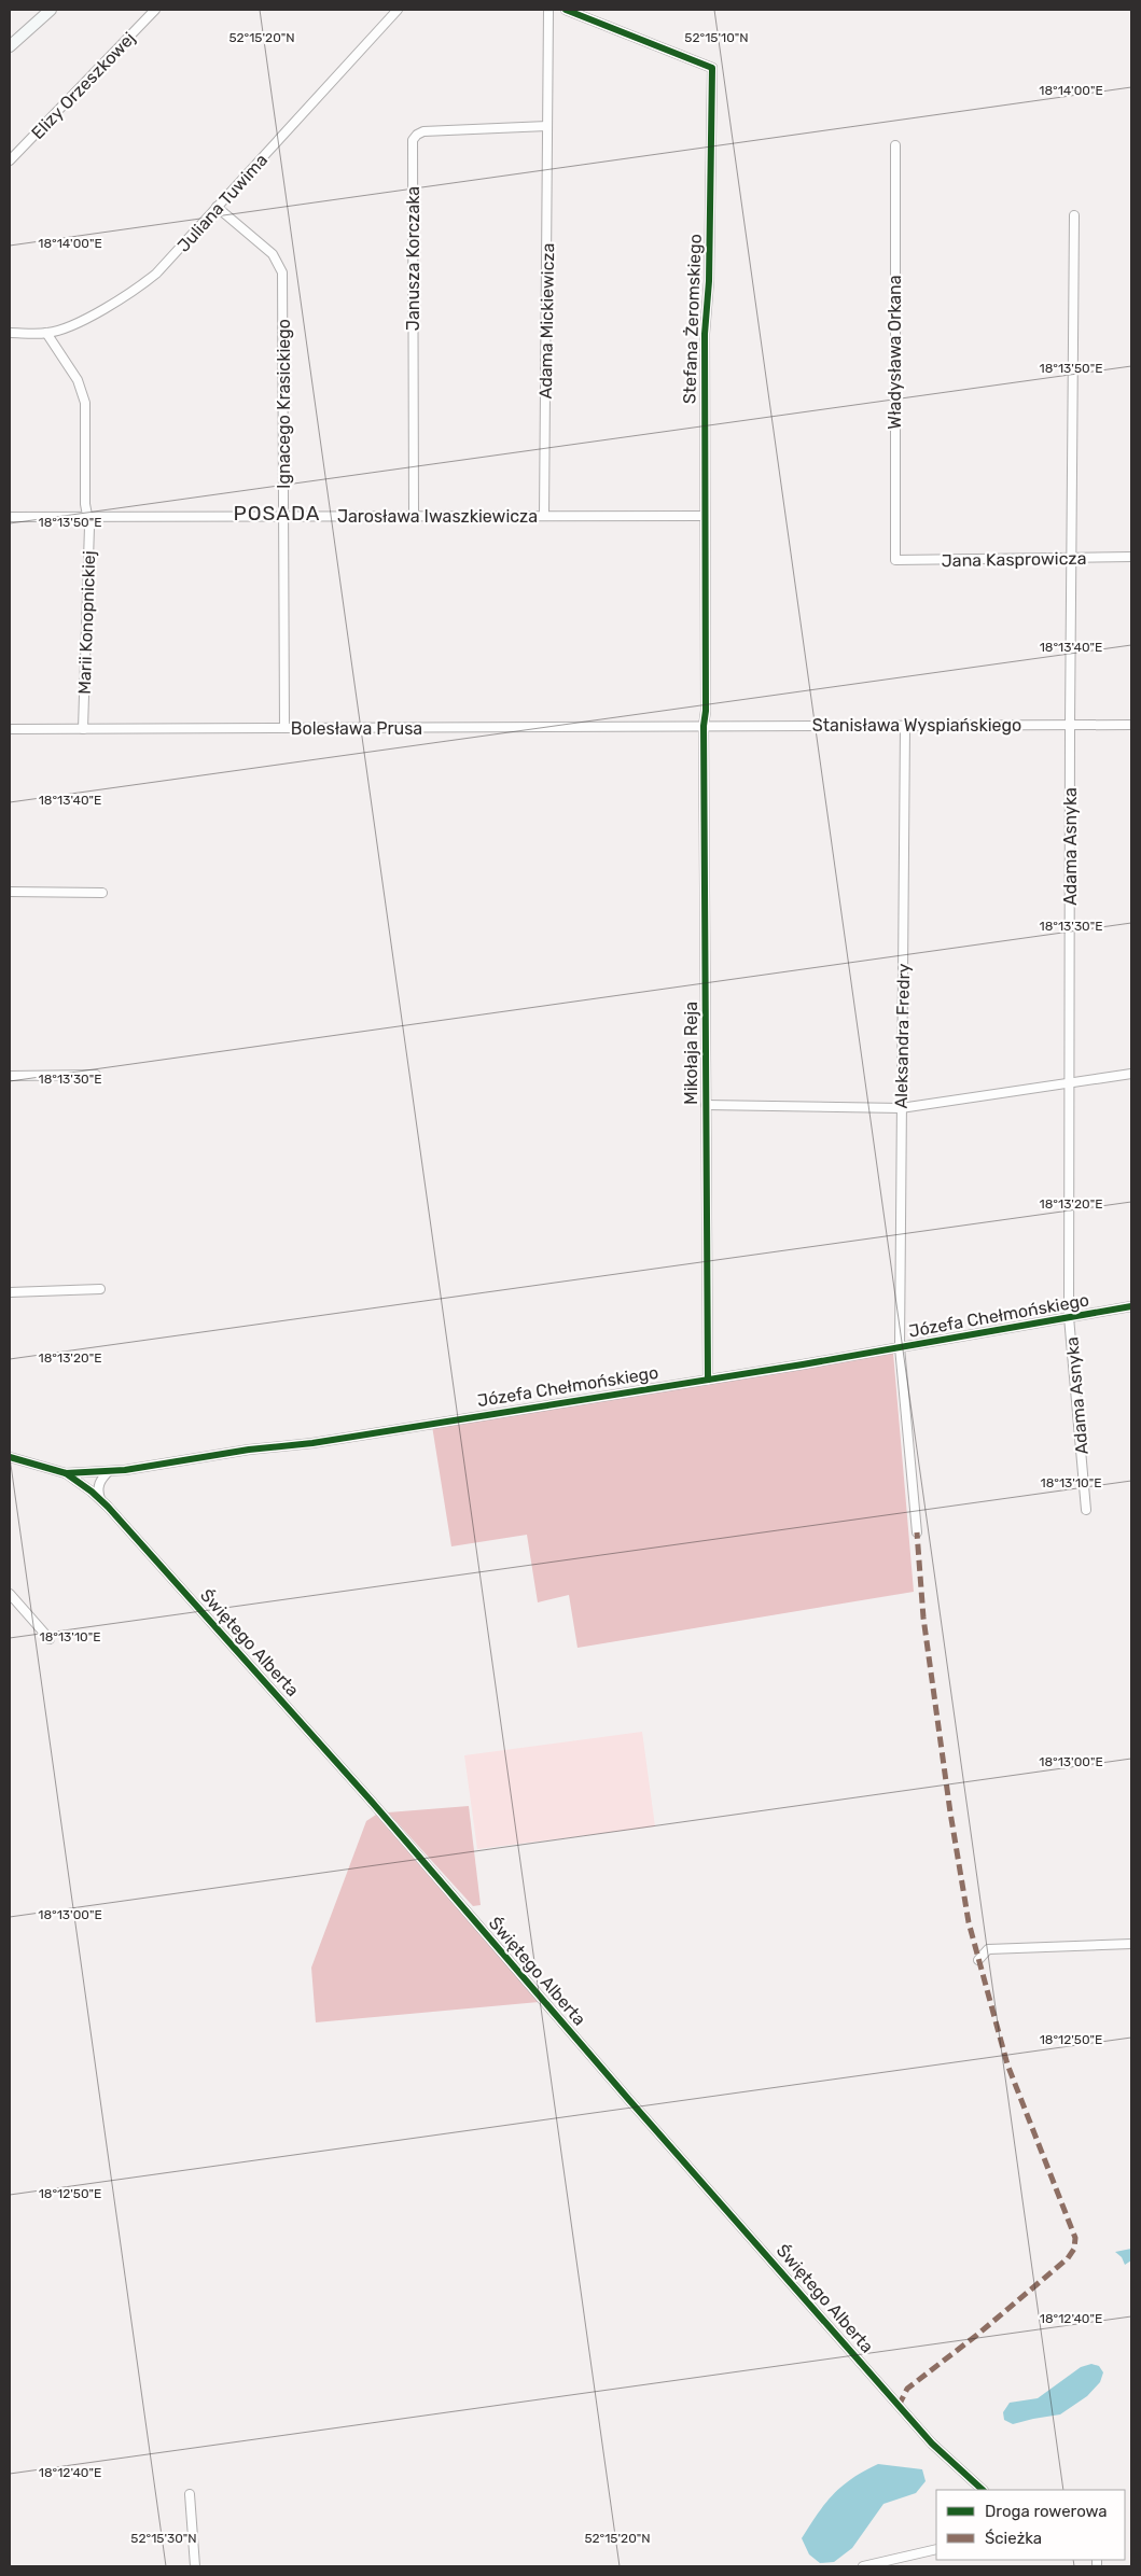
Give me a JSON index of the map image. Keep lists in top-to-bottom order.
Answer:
{
  "streets": {
    "street": [
      "Elizy Orzeszkowej",
      "Juliana Tuwima",
      "Janusza Korczaka",
      "Stefana Żeromskiego",
      "Adama Mickiewicza",
      "Władysława Orkana",
      "Ignacego Krasickiego",
      "Jarosława Iwaszkiewicza",
      "Jana Kasprowicza",
      "Marii Konopnickiej",
      "Stanisława Wyspiańskiego",
      "Bolesława Prusa",
      "Adama Asnyka",
      "Aleksandra Fredry",
      "Mikołaja Reja",
      "Józefa Chełmońskiego",
      "Świętego Alberta"
    ]
  },
  "crossings": [
    ["Juliana Tuwima", "Ignacego Krasickiego"],
    ["Juliana Tuwima", "Marii Konopnickiej"],
    ["Janusza Korczaka", "Adama Mickiewicza"],
    ["Janusza Korczaka", "Jarosława Iwaszkiewicza"],
    ["Stefana Żeromskiego", "Jarosława Iwaszkiewicza"],
    ["Stefana Żeromskiego", "Stanisława Wyspiańskiego"],
    ["Stefana Żeromskiego", "Bolesława Prusa"],
    ["Stefana Żeromskiego", "Mikołaja Reja"],
    ["Adama Mickiewicza", "Jarosława Iwaszkiewicza"],
    ["Władysława Orkana", "Jana Kasprowicza"],
    ["Ignacego Krasickiego", "Jarosława Iwaszkiewicza"],
    ["Ignacego Krasickiego", "Bolesława Prusa"],
    ["Jarosława Iwaszkiewicza", "Marii Konopnickiej"],
    ["Jana Kasprowicza", "Adama Asnyka"],
    ["Marii Konopnickiej", "Bolesława Prusa"],
    ["Stanisława Wyspiańskiego", "Bolesława Prusa"],
    ["Stanisława Wyspiańskiego", "Adama Asnyka"],
    ["Stanisława Wyspiańskiego", "Aleksandra Fredry"],
    ["Stanisława Wyspiańskiego", "Mikołaja Reja"],
    ["Bolesława Prusa", "Mikołaja Reja"],
    ["Adama Asnyka", "Józefa Chełmońskiego"],
    ["Aleksandra Fredry", "Józefa Chełmońskiego"],
    ["Mikołaja Reja", "Józefa Chełmońskiego"],
    ["Józefa Chełmońskiego", "Świętego Alberta"]
  ],
  "districts": ["POSADA"],
  "legend": ["Droga rowerowa", "Ścieżka"],
  "coordinates": [
    "52°15'20\"N",
    "52°15'10\"N",
    "18°14'00\"E",
    "18°13'50\"E",
    "18°13'40\"E",
    "18°13'30\"E",
    "18°13'20\"E",
    "18°13'10\"E",
    "18°13'00\"E",
    "18°12'50\"E",
    "18°12'40\"E",
    "52°15'30\"N"
  ]
}
